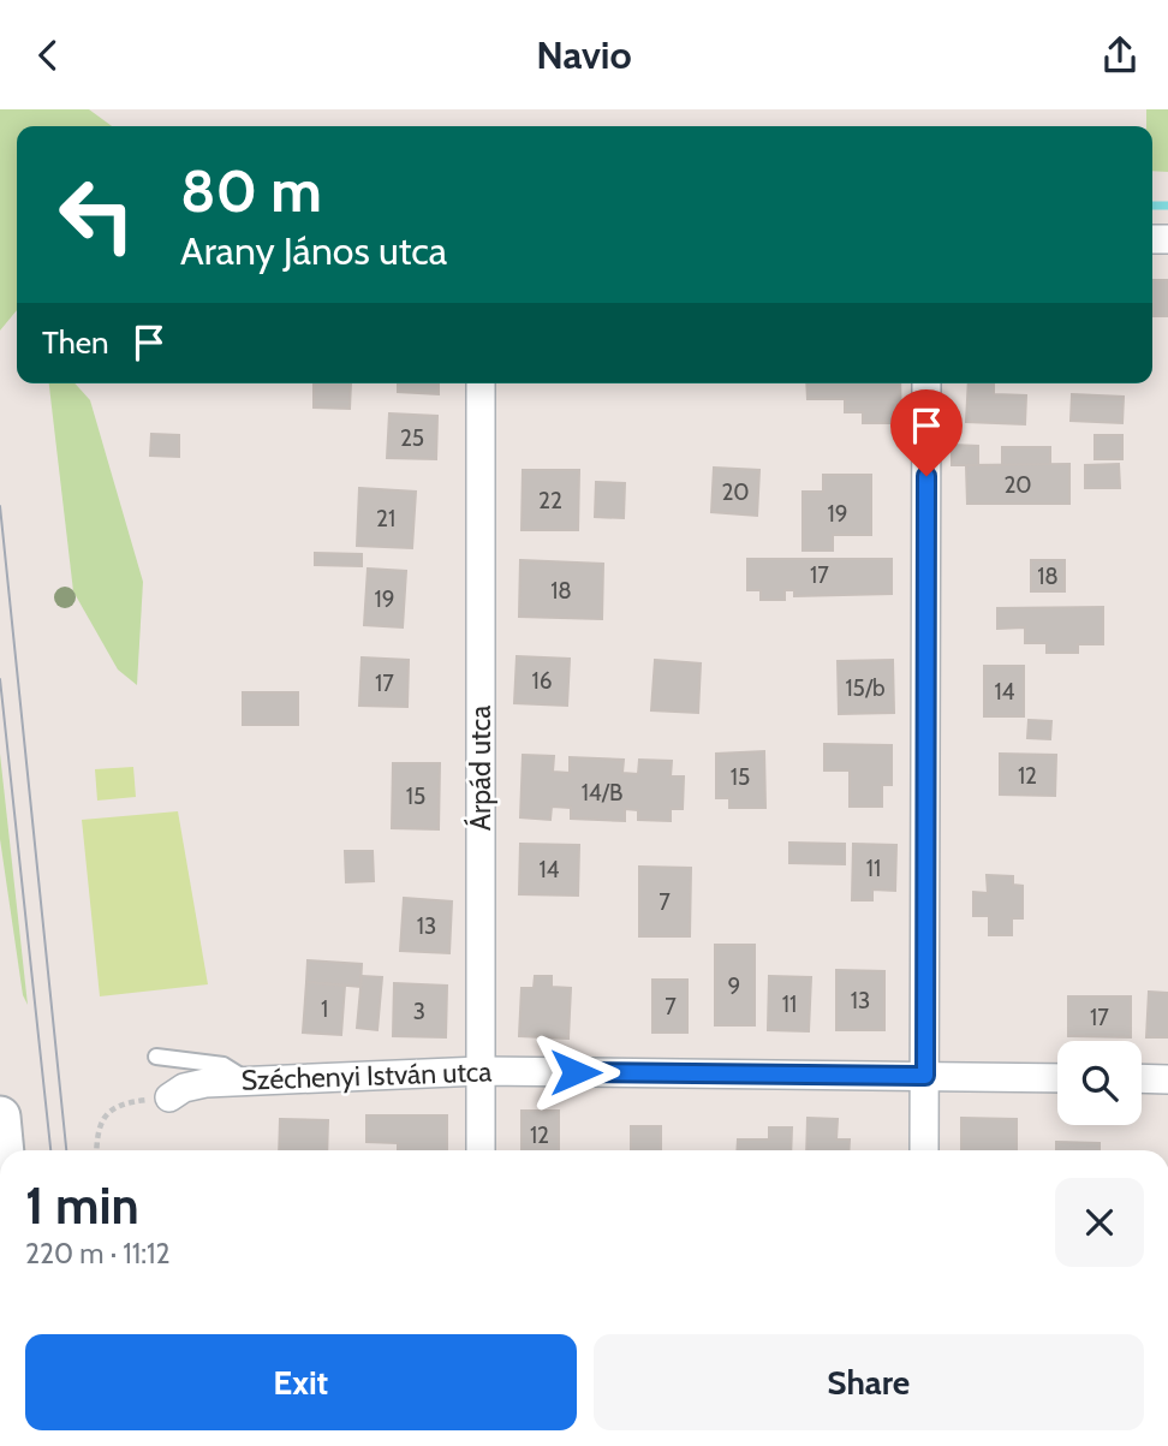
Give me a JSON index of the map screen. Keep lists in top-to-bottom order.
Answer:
{
  "streets": {
    "street": ["Árpád utca", "Széchenyi István utca"]
  },
  "crossings": [
    ["Árpád utca", "Széchenyi István utca"]
  ],
  "house_numbers": [
    "25",
    "20",
    "20",
    "22",
    "19",
    "21",
    "17",
    "18",
    "18",
    "19",
    "16",
    "17",
    "15/b",
    "14",
    "12",
    "15",
    "14/B",
    "15",
    "11",
    "14",
    "7",
    "13",
    "9",
    "13",
    "11",
    "7",
    "1",
    "3",
    "17",
    "12"
  ],
  "page": {
    "header": "Navio",
    "turn": ["80 m", "Arany János utca"],
    "then": "Then",
    "heading": ["1 min", "220 m · 11:12"],
    "buttons": ["Exit", "Share"]
  }
}
